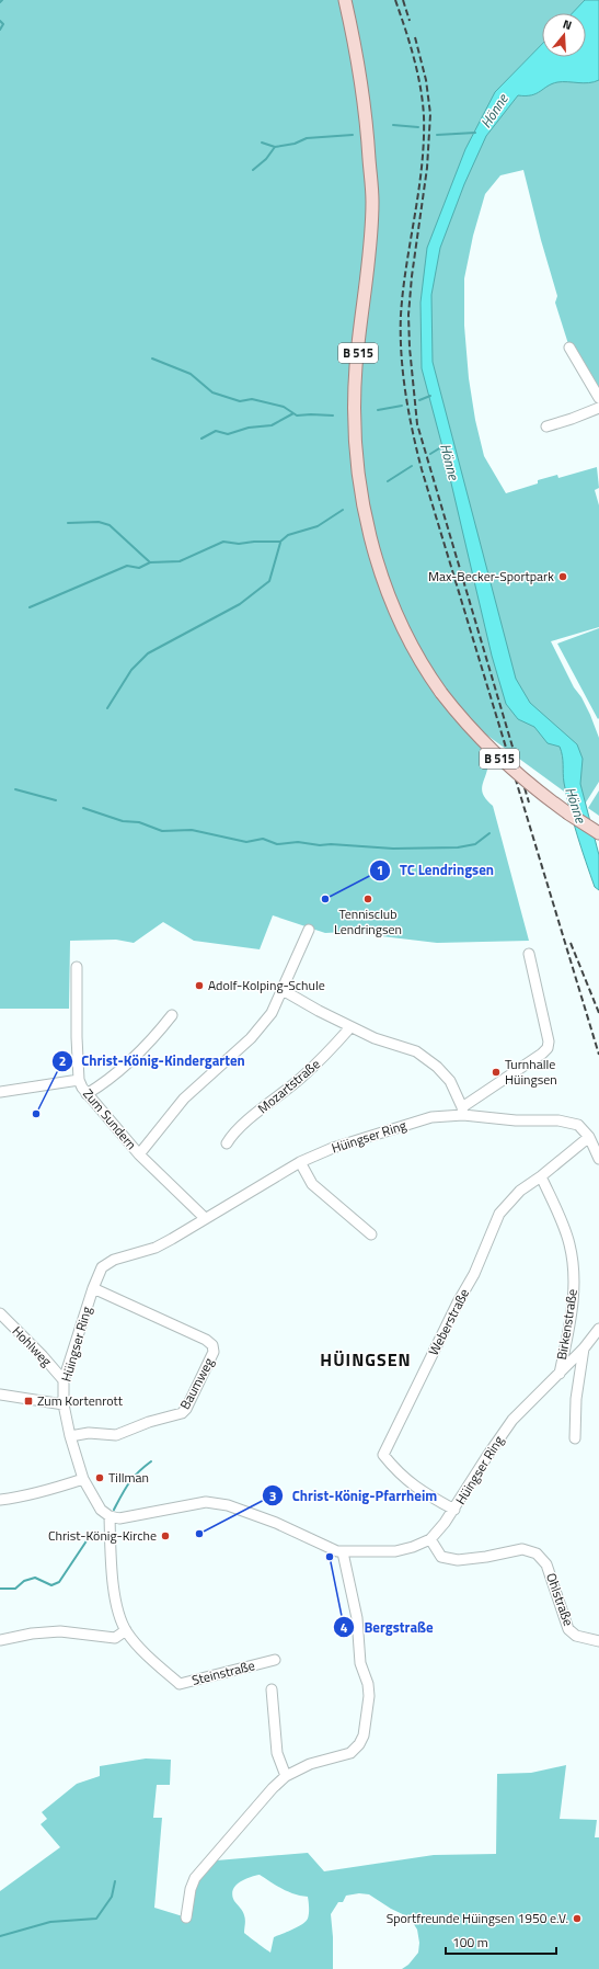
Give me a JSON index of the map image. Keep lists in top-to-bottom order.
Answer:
{
  "streets": {
    "main road": ["B 515"],
    "street": [
      "Mozartstraße",
      "Zum Sundern",
      "Hüingser Ring",
      "Weberstraße",
      "Birkenstraße",
      "Hohlweg",
      "Baumweg",
      "Ohlstraße",
      "Steinstraße"
    ]
  },
  "crossings": [
    ["Zum Sundern", "Hüingser Ring"],
    ["Hüingser Ring", "Weberstraße"],
    ["Hüingser Ring", "Birkenstraße"],
    ["Hüingser Ring", "Hohlweg"],
    ["Hüingser Ring", "Baumweg"],
    ["Hüingser Ring", "Ohlstraße"],
    ["Hüingser Ring", "Steinstraße"],
    ["Weberstraße", "Birkenstraße"]
  ],
  "districts": ["HÜINGSEN"],
  "water": ["Hönne"],
  "places": {
    "other": [
      "Max-Becker-Sportpark",
      "TC Lendringsen",
      "Tennisclub Lendringsen",
      "Adolf-Kolping-Schule",
      "Turnhalle Hüingsen",
      "Christ-König-Kindergarten",
      "Tillman",
      "Christ-König-Pfarrheim",
      "Christ-König-Kirche",
      "Bergstraße",
      "Sportfreunde Hüingsen 1950 e.V."
    ],
    "transit": ["Zum Kortenrott"]
  },
  "scale_bar": "100 m",
  "north": "top"
}
